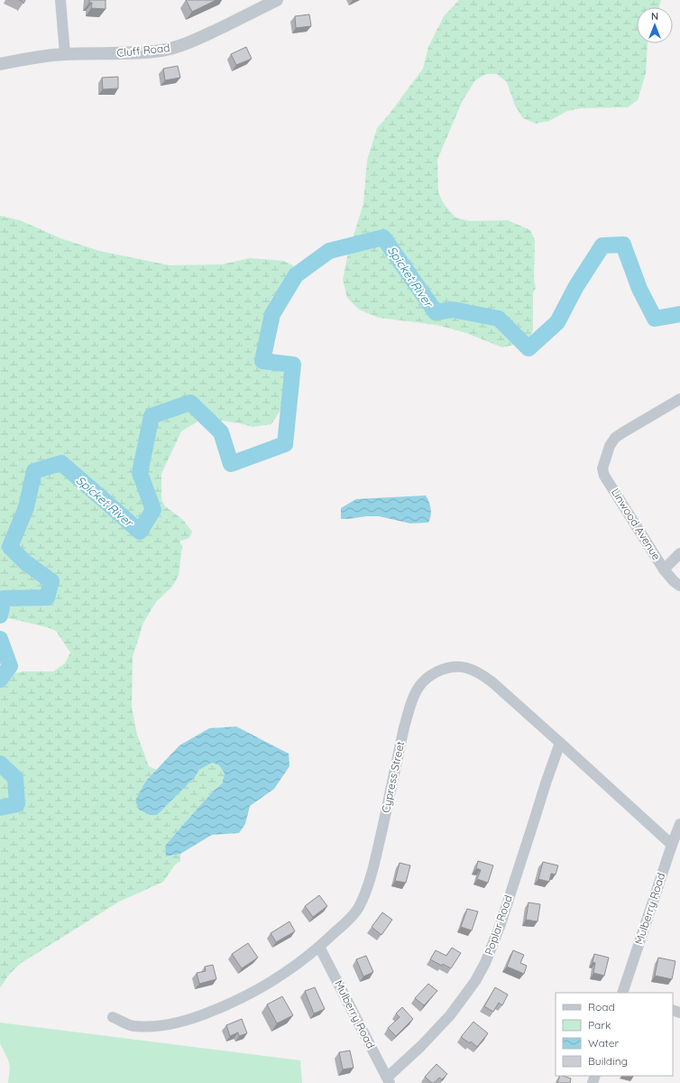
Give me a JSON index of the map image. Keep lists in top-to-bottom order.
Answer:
{
  "streets": {
    "street": [
      "Cluff Road",
      "Linwood Avenue",
      "Cypress Street",
      "Mulberry Road",
      "Poplar Road"
    ]
  },
  "crossings": [
    ["Cypress Street", "Mulberry Road"],
    ["Cypress Street", "Poplar Road"],
    ["Mulberry Road", "Poplar Road"]
  ],
  "water": ["Spicket River"],
  "legend": [
    "Road",
    "Park",
    "Water",
    "Building"
  ],
  "north": "top"
}
